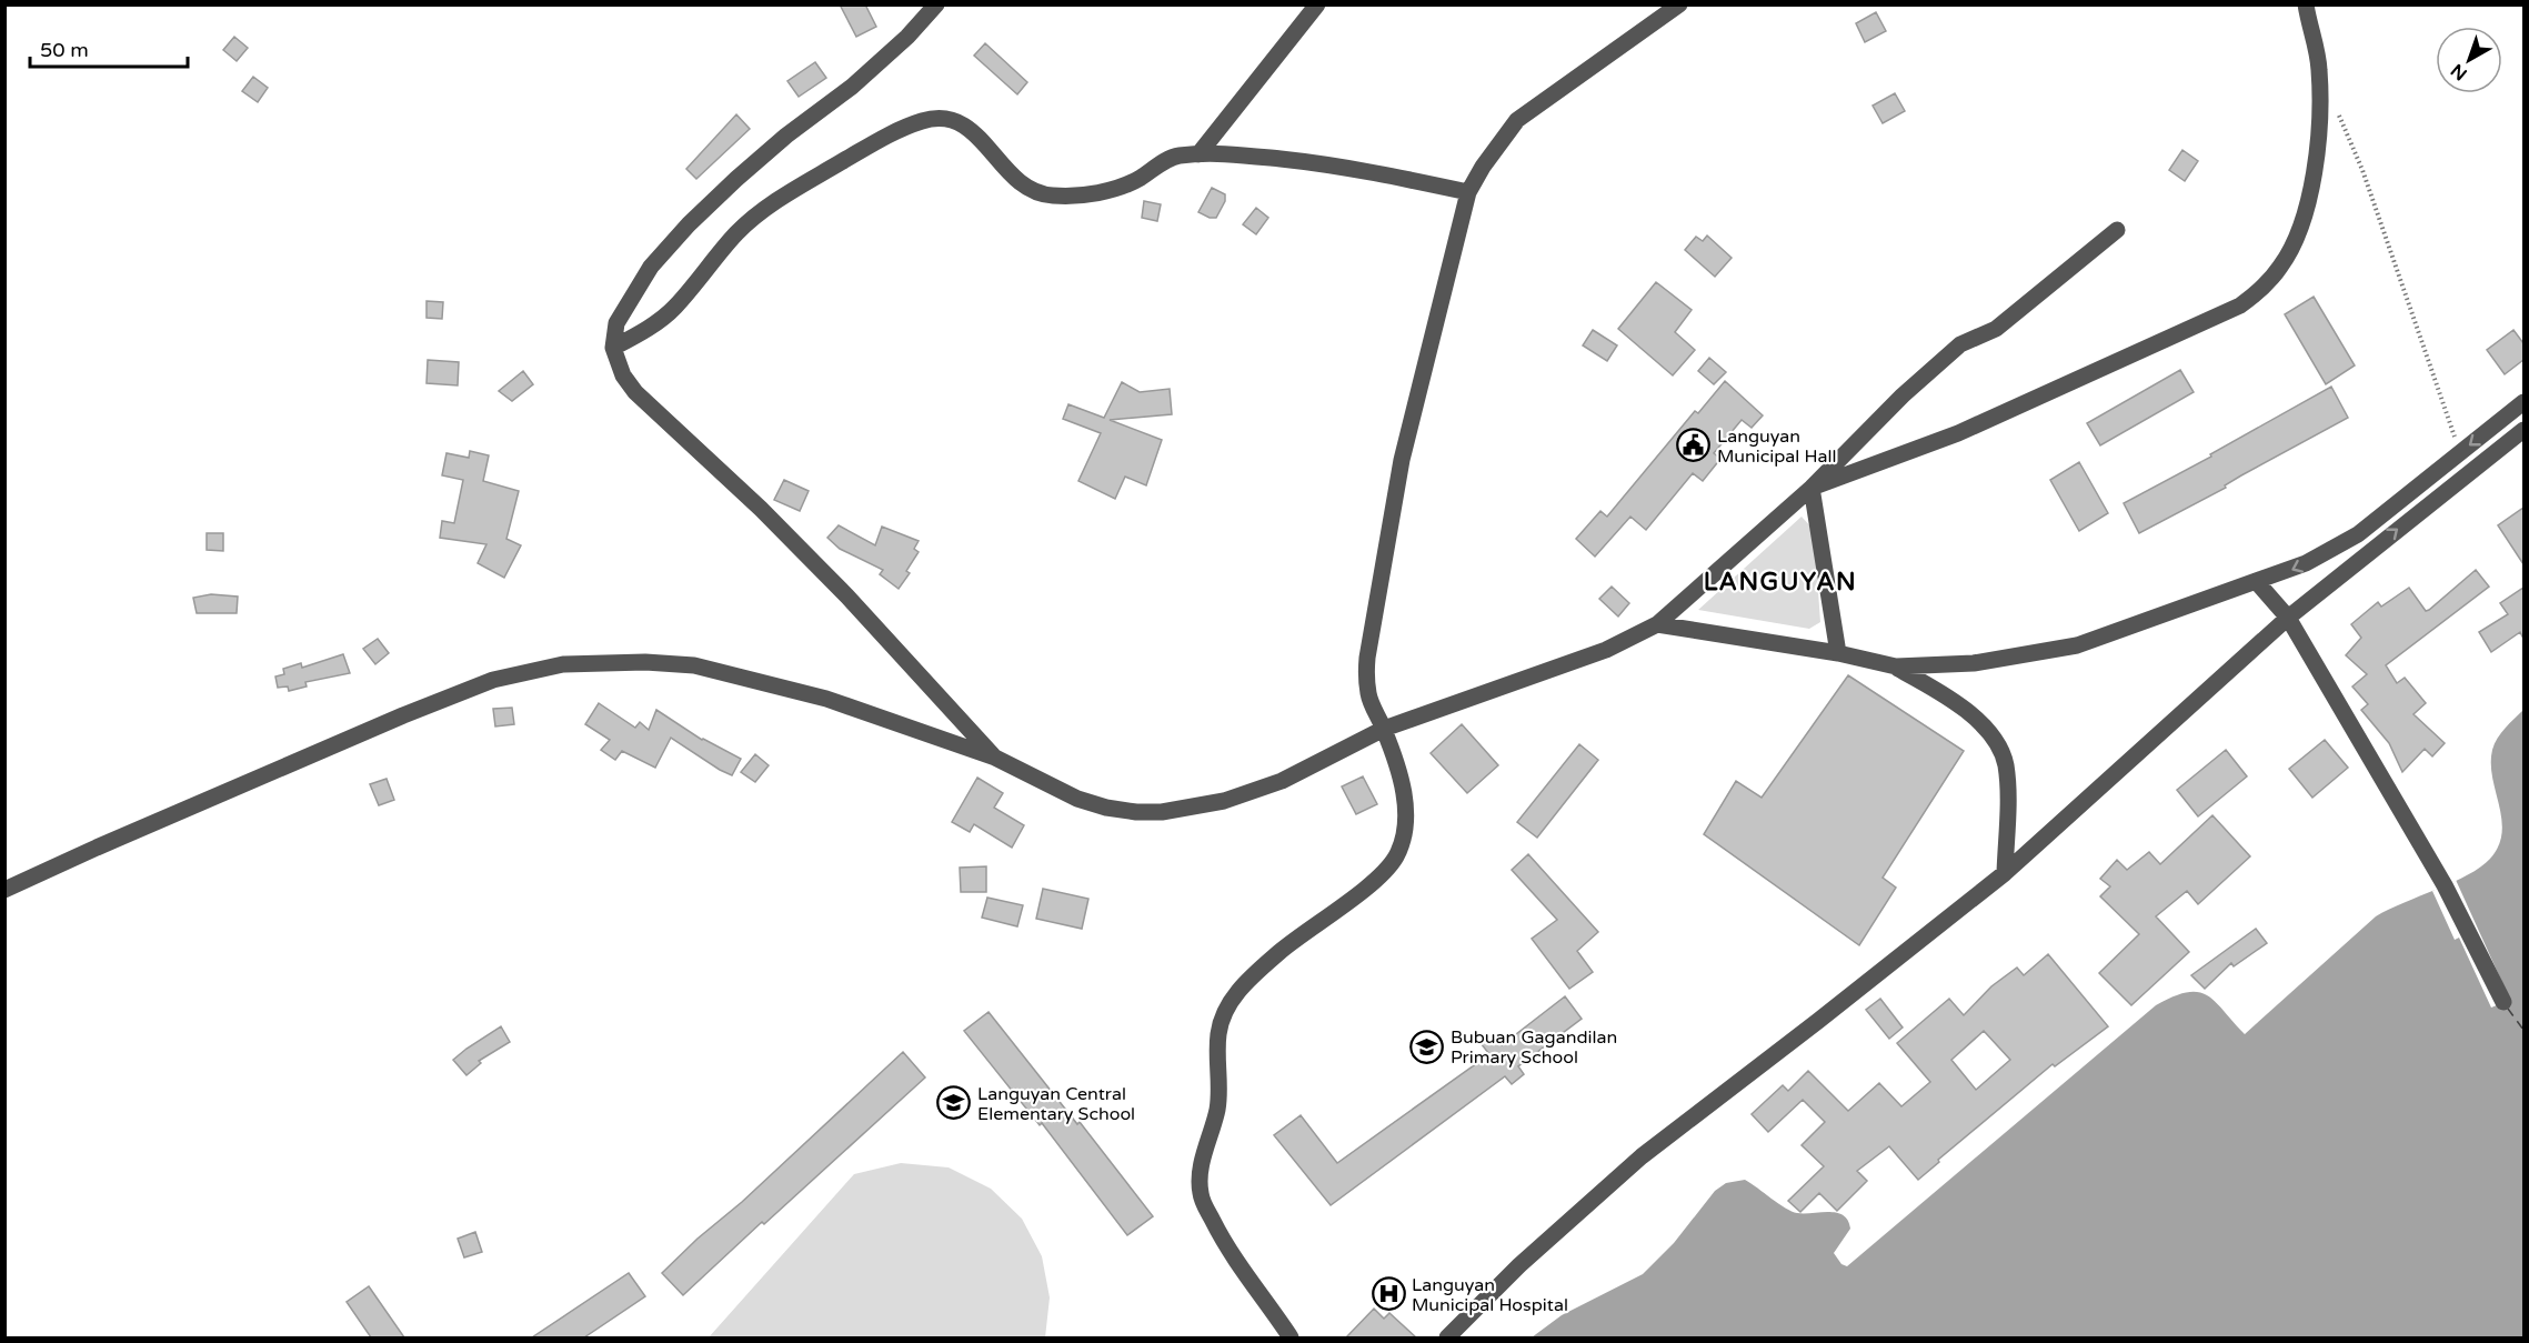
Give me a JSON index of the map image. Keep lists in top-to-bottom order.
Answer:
{
  "districts": ["LANGUYAN"],
  "places": {
    "public building": ["Languyan Municipal Hall"],
    "school or university": ["Bubuan Gagandilan Primary School", "Languyan Central Elementary School"],
    "hospital": ["Languyan Municipal Hospital"]
  },
  "scale_bar": "50 m",
  "north": "bottom left"
}
